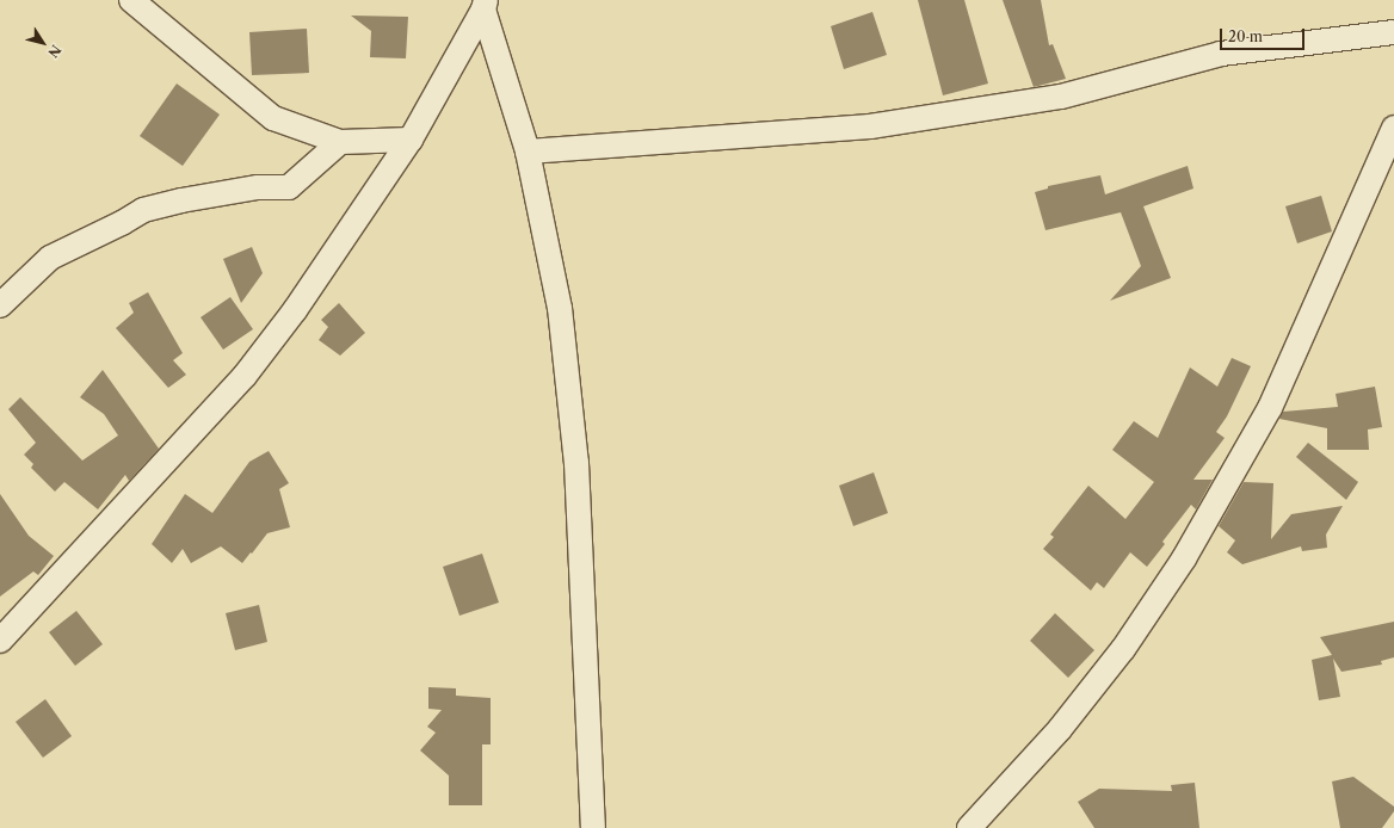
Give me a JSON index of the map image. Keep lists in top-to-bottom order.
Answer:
{
  "scale_bar": "20 m",
  "north": "bottom right"
}
